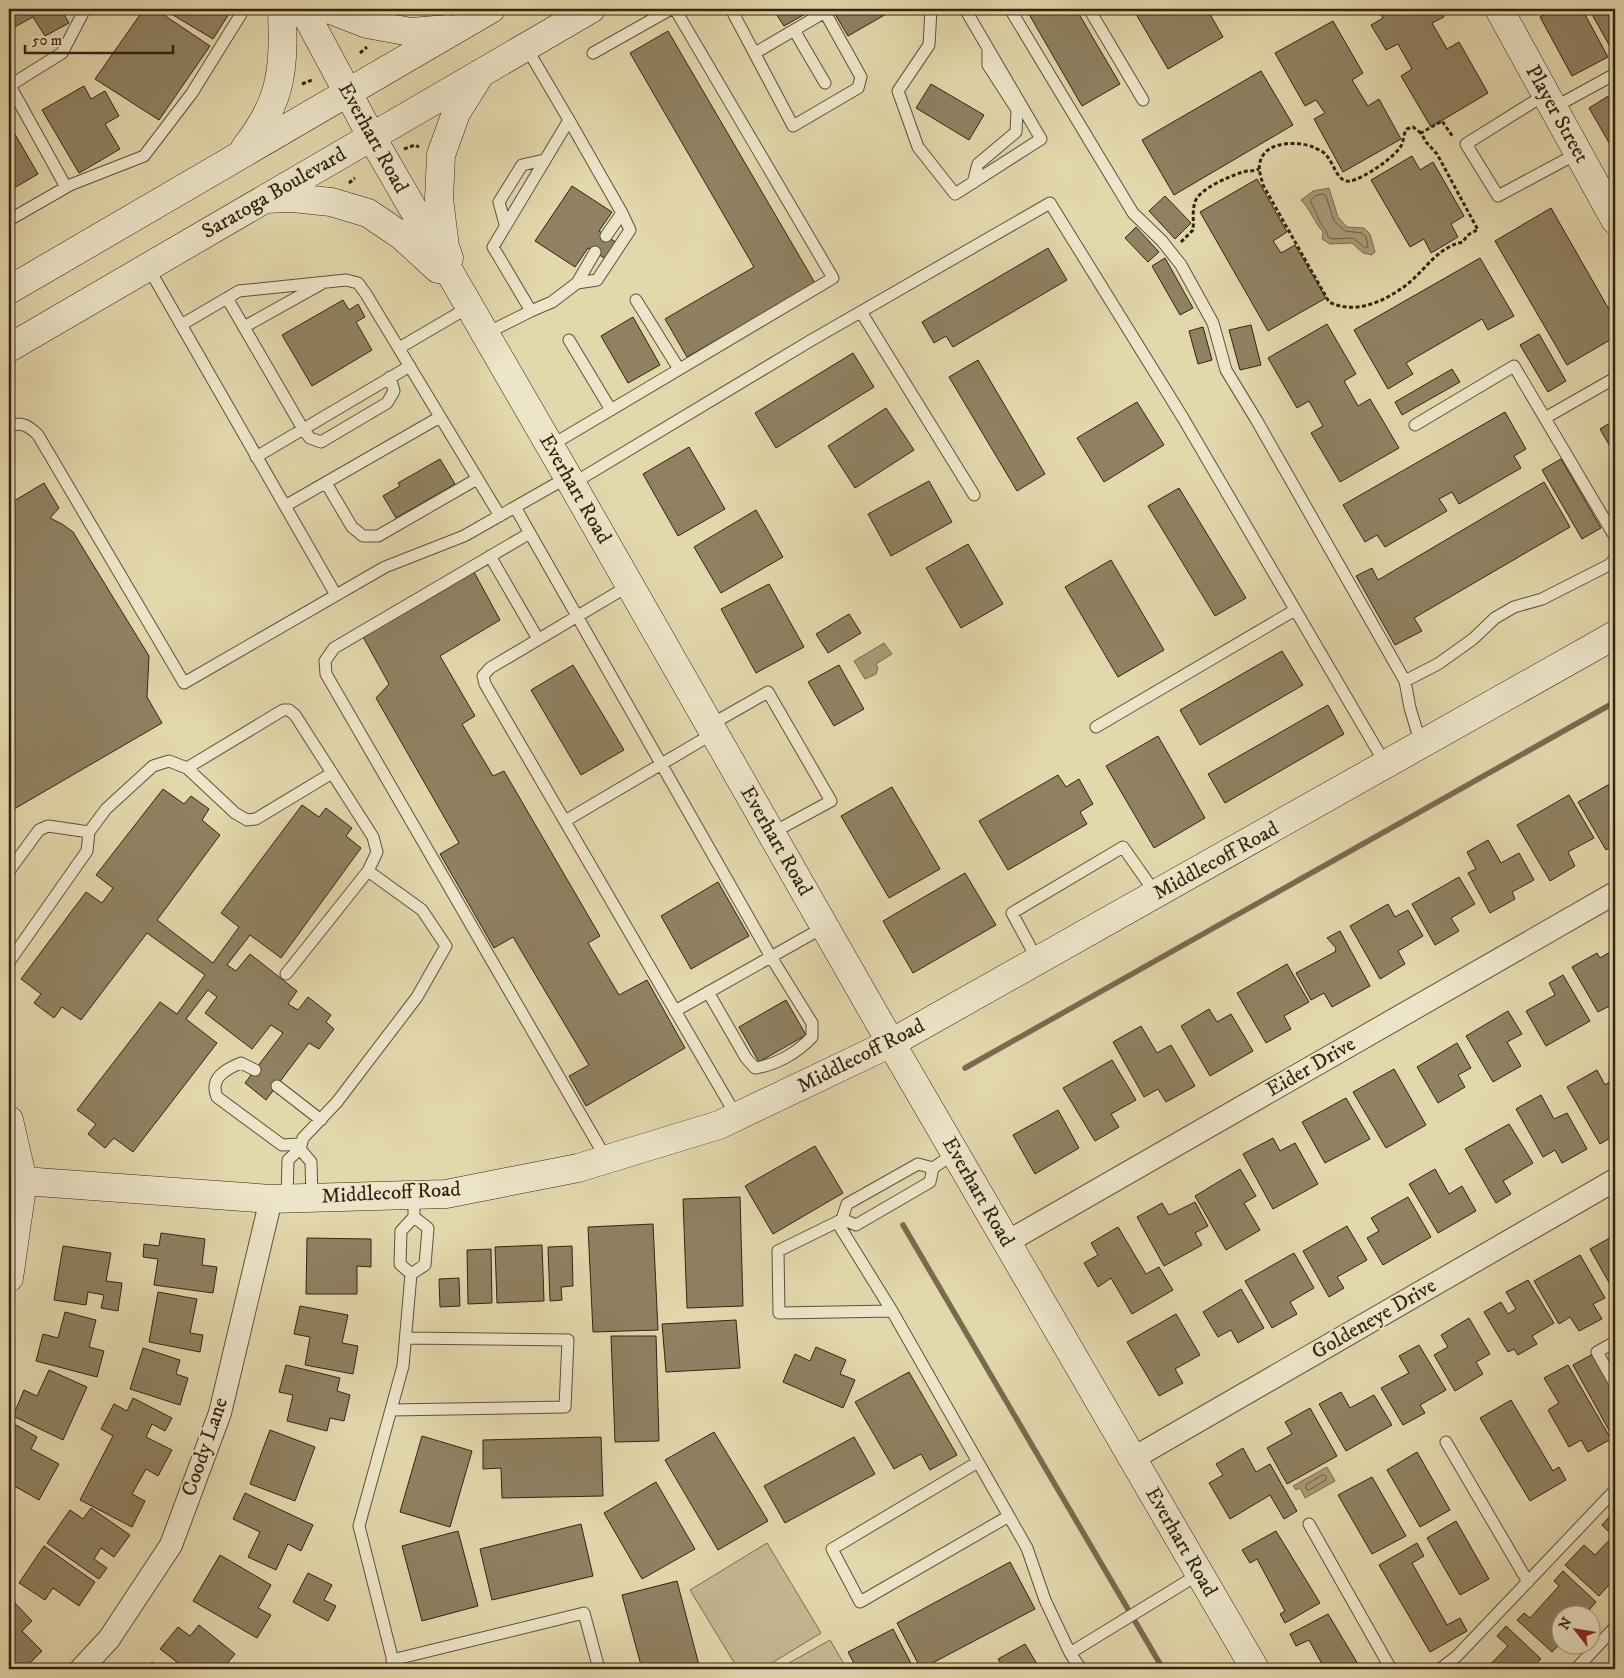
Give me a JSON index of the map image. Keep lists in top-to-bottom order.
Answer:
{
  "streets": {
    "main road": [
      "Player Street",
      "Everhart Road",
      "Saratoga Boulevard",
      "Middlecoff Road"
    ],
    "street": ["Eider Drive", "Goldeneye Drive", "Coody Lane"]
  },
  "crossings": [
    ["Everhart Road", "Saratoga Boulevard"],
    ["Everhart Road", "Middlecoff Road"],
    ["Everhart Road", "Eider Drive"],
    ["Everhart Road", "Goldeneye Drive"],
    ["Middlecoff Road", "Coody Lane"]
  ],
  "scale_bar": "50 m",
  "north": "top left"
}
